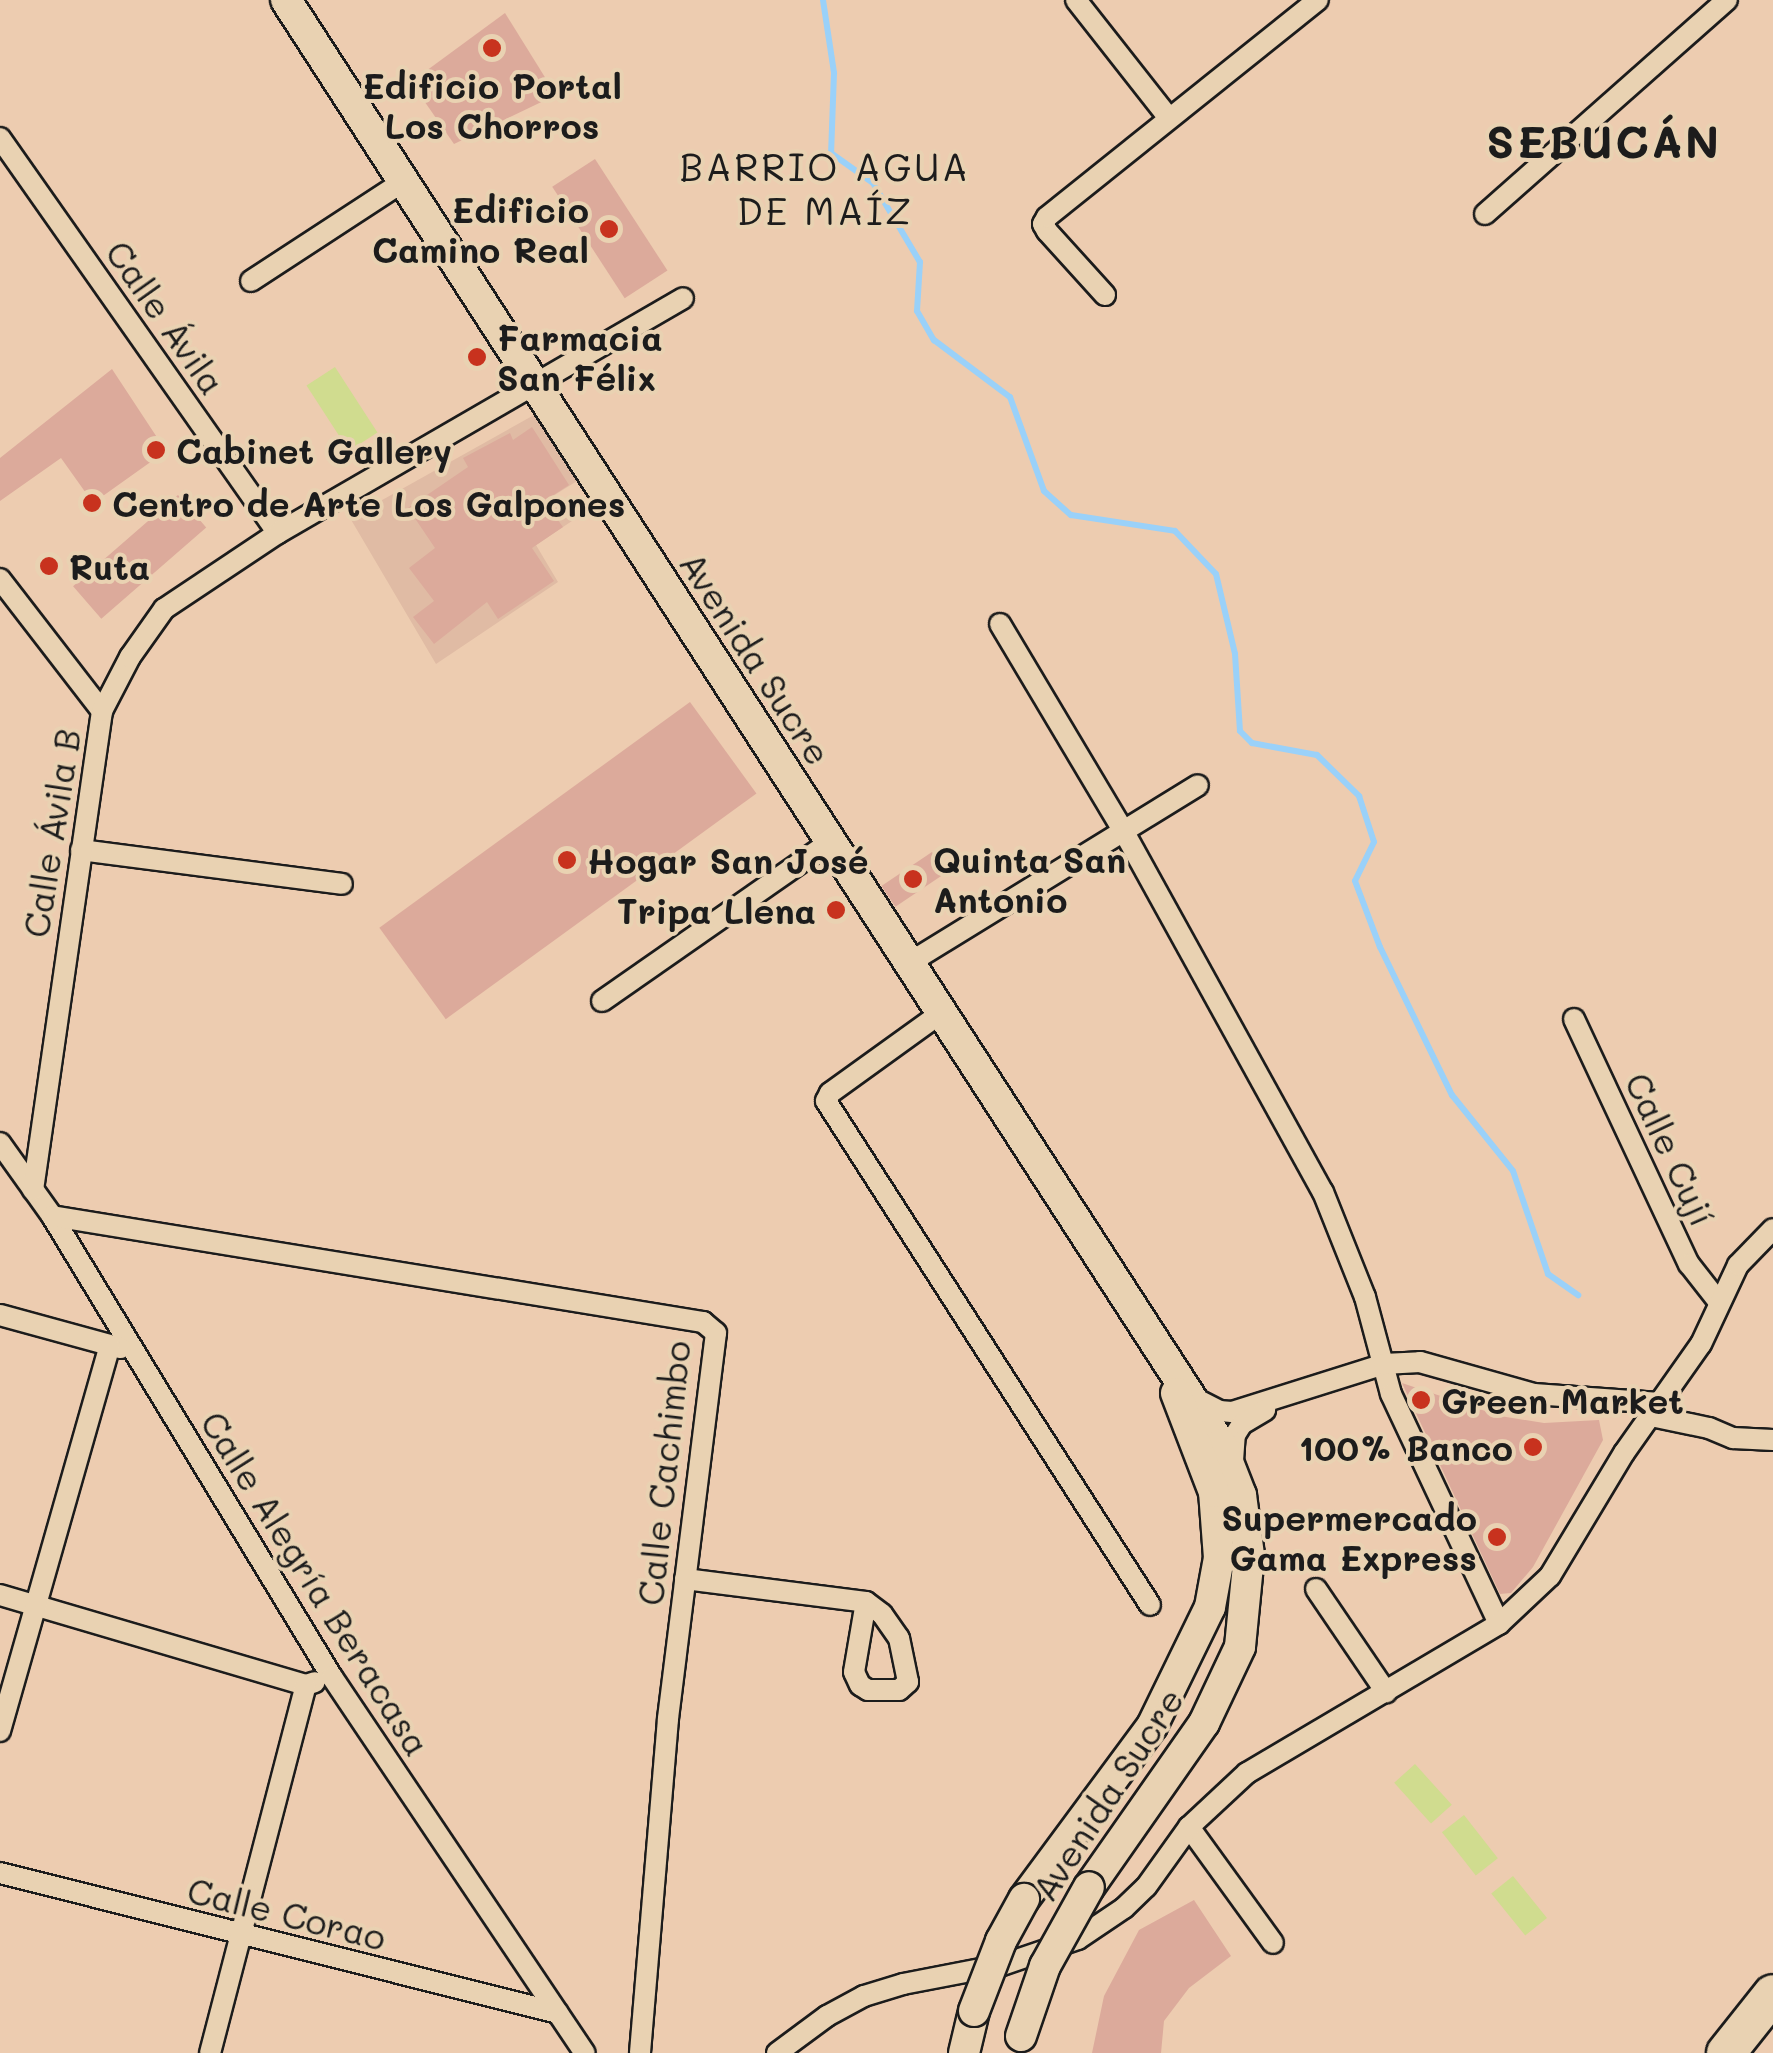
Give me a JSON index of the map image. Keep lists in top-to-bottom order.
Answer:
{
  "streets": {
    "main road": ["Avenida Sucre"],
    "street": [
      "Calle Ávila",
      "Calle Ávila B",
      "Calle Cují",
      "Calle Cachimbo",
      "Calle Alegría Beracasa",
      "Calle Corao"
    ]
  },
  "crossings": [
    ["Calle Ávila B", "Calle Alegría Beracasa"],
    ["Calle Cachimbo", "Calle Alegría Beracasa"],
    ["Calle Alegría Beracasa", "Calle Corao"]
  ],
  "districts": ["SEBUCÁN", "BARRIO AGUA DE MAÍZ"],
  "places": [
    "Edificio Portal Los Chorros",
    "Edificio Camino Real",
    "Farmacia San Félix",
    "Cabinet Gallery",
    "Centro de Arte Los Galpones",
    "Ruta",
    "Hogar San José",
    "Quinta San Antonio",
    "Tripa Llena",
    "Green Market",
    "100% Banco",
    "Supermercado Gama Express"
  ]
}
